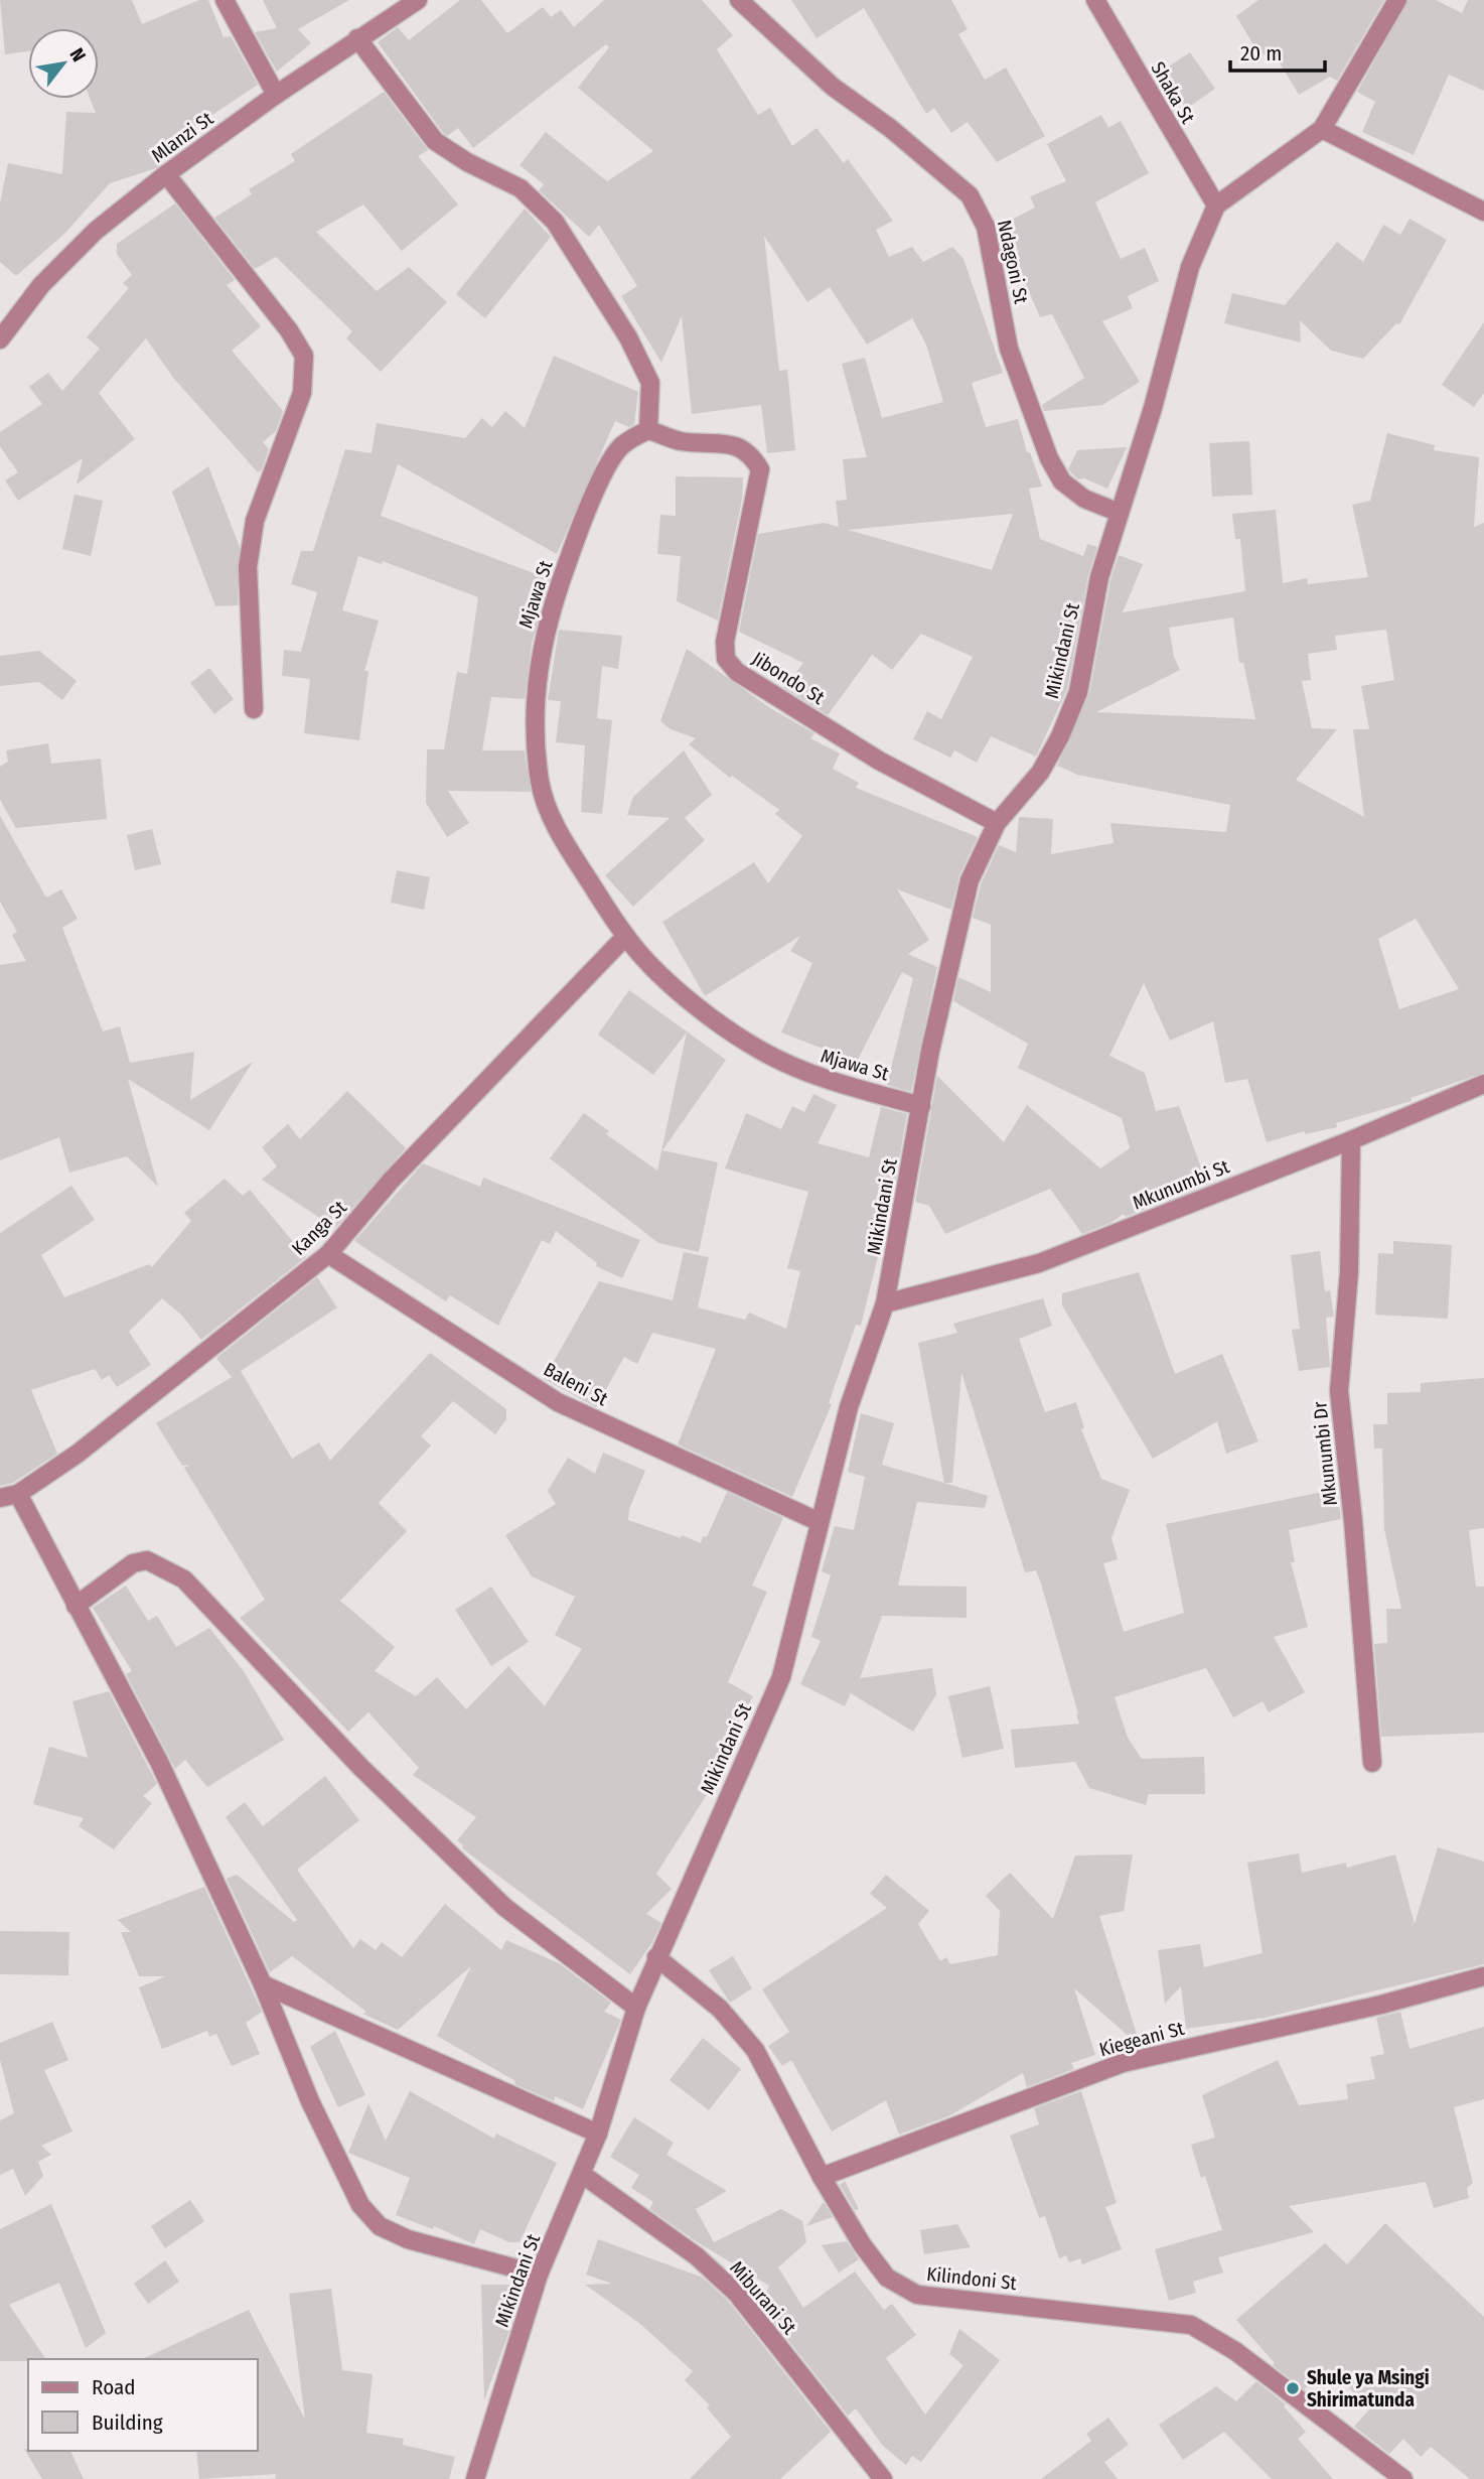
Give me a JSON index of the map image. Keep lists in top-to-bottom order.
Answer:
{
  "streets": {
    "street": [
      "Shaka St",
      "Mlanzi St",
      "Ndagoni St",
      "Mjawa St",
      "Mikindani St",
      "Jibondo St",
      "Mkunumbi St",
      "Kanga St",
      "Baleni St",
      "Mkunumbi Dr",
      "Kiegeani St",
      "Kilindoni St",
      "Miburani St"
    ]
  },
  "crossings": [
    ["Shaka St", "Mikindani St"],
    ["Ndagoni St", "Mikindani St"],
    ["Mjawa St", "Mikindani St"],
    ["Mjawa St", "Jibondo St"],
    ["Mjawa St", "Kanga St"],
    ["Mikindani St", "Jibondo St"],
    ["Mikindani St", "Mkunumbi St"],
    ["Mikindani St", "Baleni St"],
    ["Mikindani St", "Kilindoni St"],
    ["Mikindani St", "Miburani St"],
    ["Mkunumbi St", "Mkunumbi Dr"],
    ["Kanga St", "Baleni St"],
    ["Kiegeani St", "Kilindoni St"]
  ],
  "places": ["Shule ya Msingi Shirimatunda"],
  "legend": ["Road", "Building"],
  "scale_bar": "20 m",
  "north": "top right"
}
